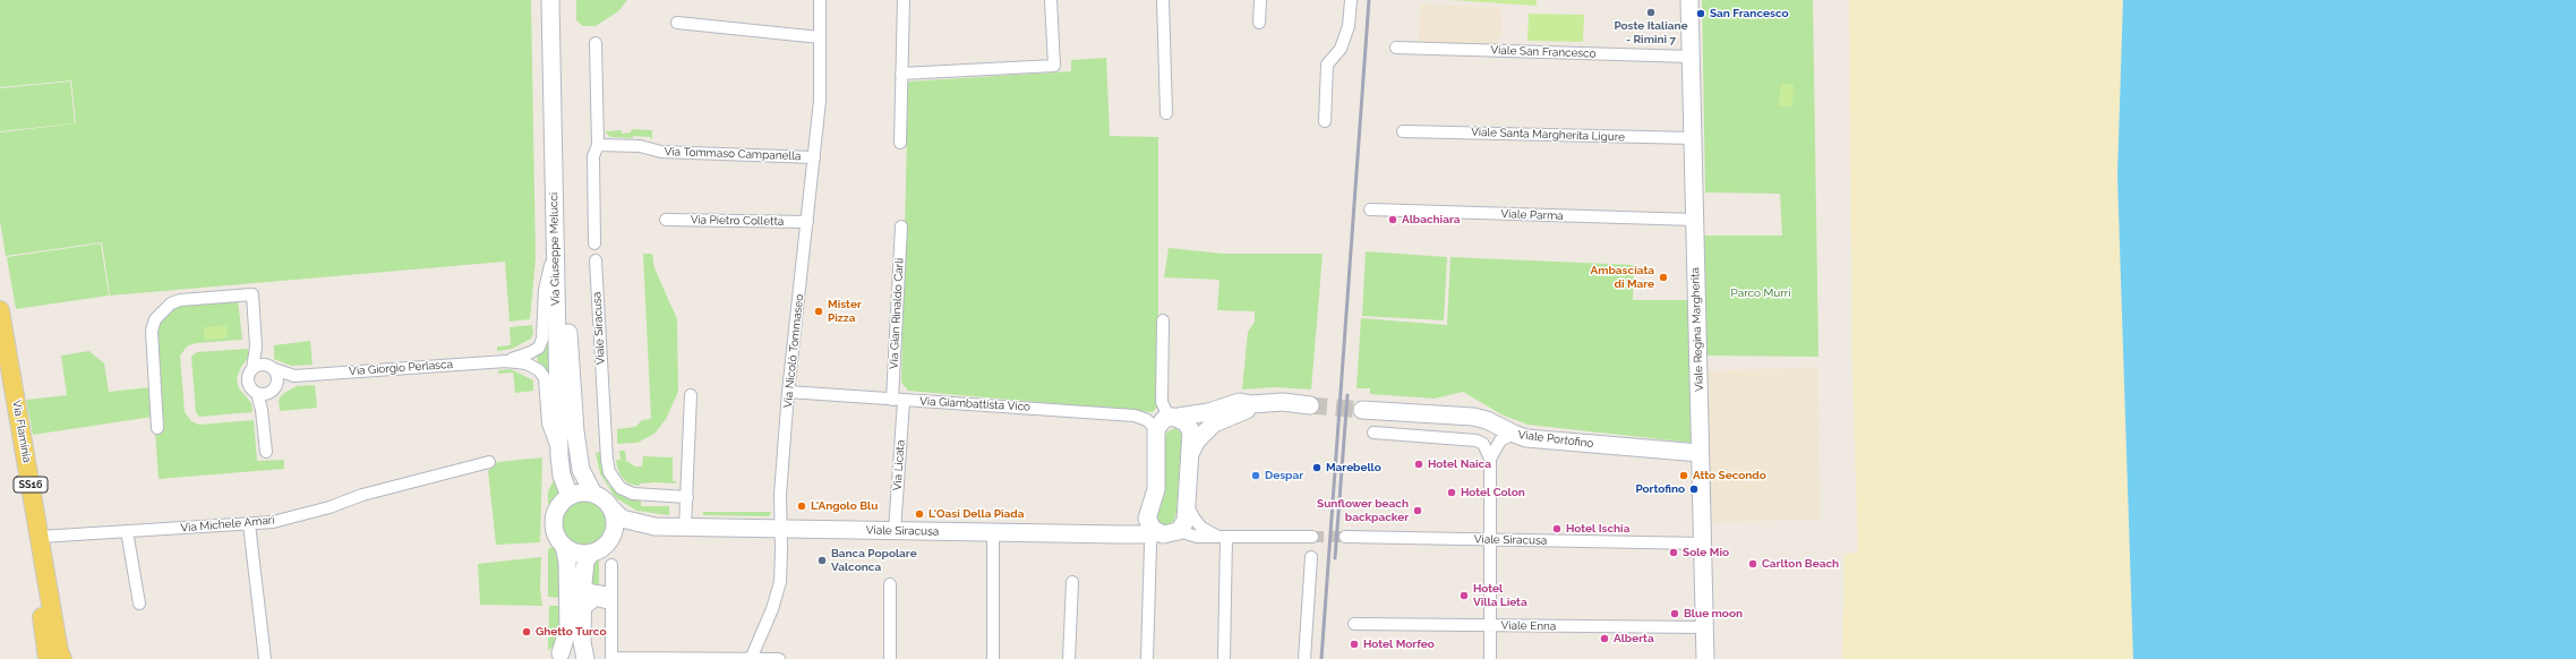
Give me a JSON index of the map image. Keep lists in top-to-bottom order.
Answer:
{
  "streets": {
    "main road": ["Via Flaminia", "SS16"],
    "street": [
      "Viale San Francesco",
      "Viale Santa Margherita Ligure",
      "Via Tommaso Campanella",
      "Viale Parma",
      "Via Pietro Colletta",
      "Via Giuseppe Melucci",
      "Via Gian Rinaldo Carli",
      "Viale Siracusa",
      "Viale Regina Margherita",
      "Via Nicolò Tommaseo",
      "Via Giorgio Perlasca",
      "Via Giambattista Vico",
      "Viale Portofino",
      "Via Licata",
      "Via Michele Amari",
      "Viale Enna"
    ]
  },
  "crossings": [
    ["Viale San Francesco", "Viale Regina Margherita"],
    ["Viale Santa Margherita Ligure", "Viale Regina Margherita"],
    ["Via Tommaso Campanella", "Via Nicolò Tommaseo"],
    ["Viale Parma", "Viale Regina Margherita"],
    ["Via Pietro Colletta", "Via Nicolò Tommaseo"],
    ["Via Giuseppe Melucci", "Viale Siracusa"],
    ["Via Giuseppe Melucci", "Via Giorgio Perlasca"],
    ["Via Gian Rinaldo Carli", "Via Giambattista Vico"],
    ["Via Gian Rinaldo Carli", "Via Licata"],
    ["Viale Siracusa", "Viale Regina Margherita"],
    ["Viale Siracusa", "Via Nicolò Tommaseo"],
    ["Viale Siracusa", "Via Licata"],
    ["Viale Regina Margherita", "Viale Portofino"],
    ["Viale Regina Margherita", "Viale Enna"],
    ["Via Nicolò Tommaseo", "Via Giambattista Vico"],
    ["Via Giambattista Vico", "Via Licata"],
    ["Via Flaminia", "Via Michele Amari"]
  ],
  "parks": ["Parco Murri"],
  "places": [
    "Poste Italiane - Rimini 7",
    "San Francesco",
    "Albachiara",
    "Ambasciata di Mare",
    "Mister Pizza",
    "Hotel Naica",
    "Marebello",
    "Despar",
    "Atto Secondo",
    "Portofino",
    "Hotel Colon",
    "L'Angolo Blu",
    "Sunflower beach backpacker",
    "L'Oasi Della Piada",
    "Hotel Ischia",
    "Sole Mio",
    "Banca Popolare Valconca",
    "Carlton Beach",
    "Hotel Villa Lieta",
    "Blue moon",
    "Ghetto Turco",
    "Alberta",
    "Hotel Morfeo"
  ]
}
